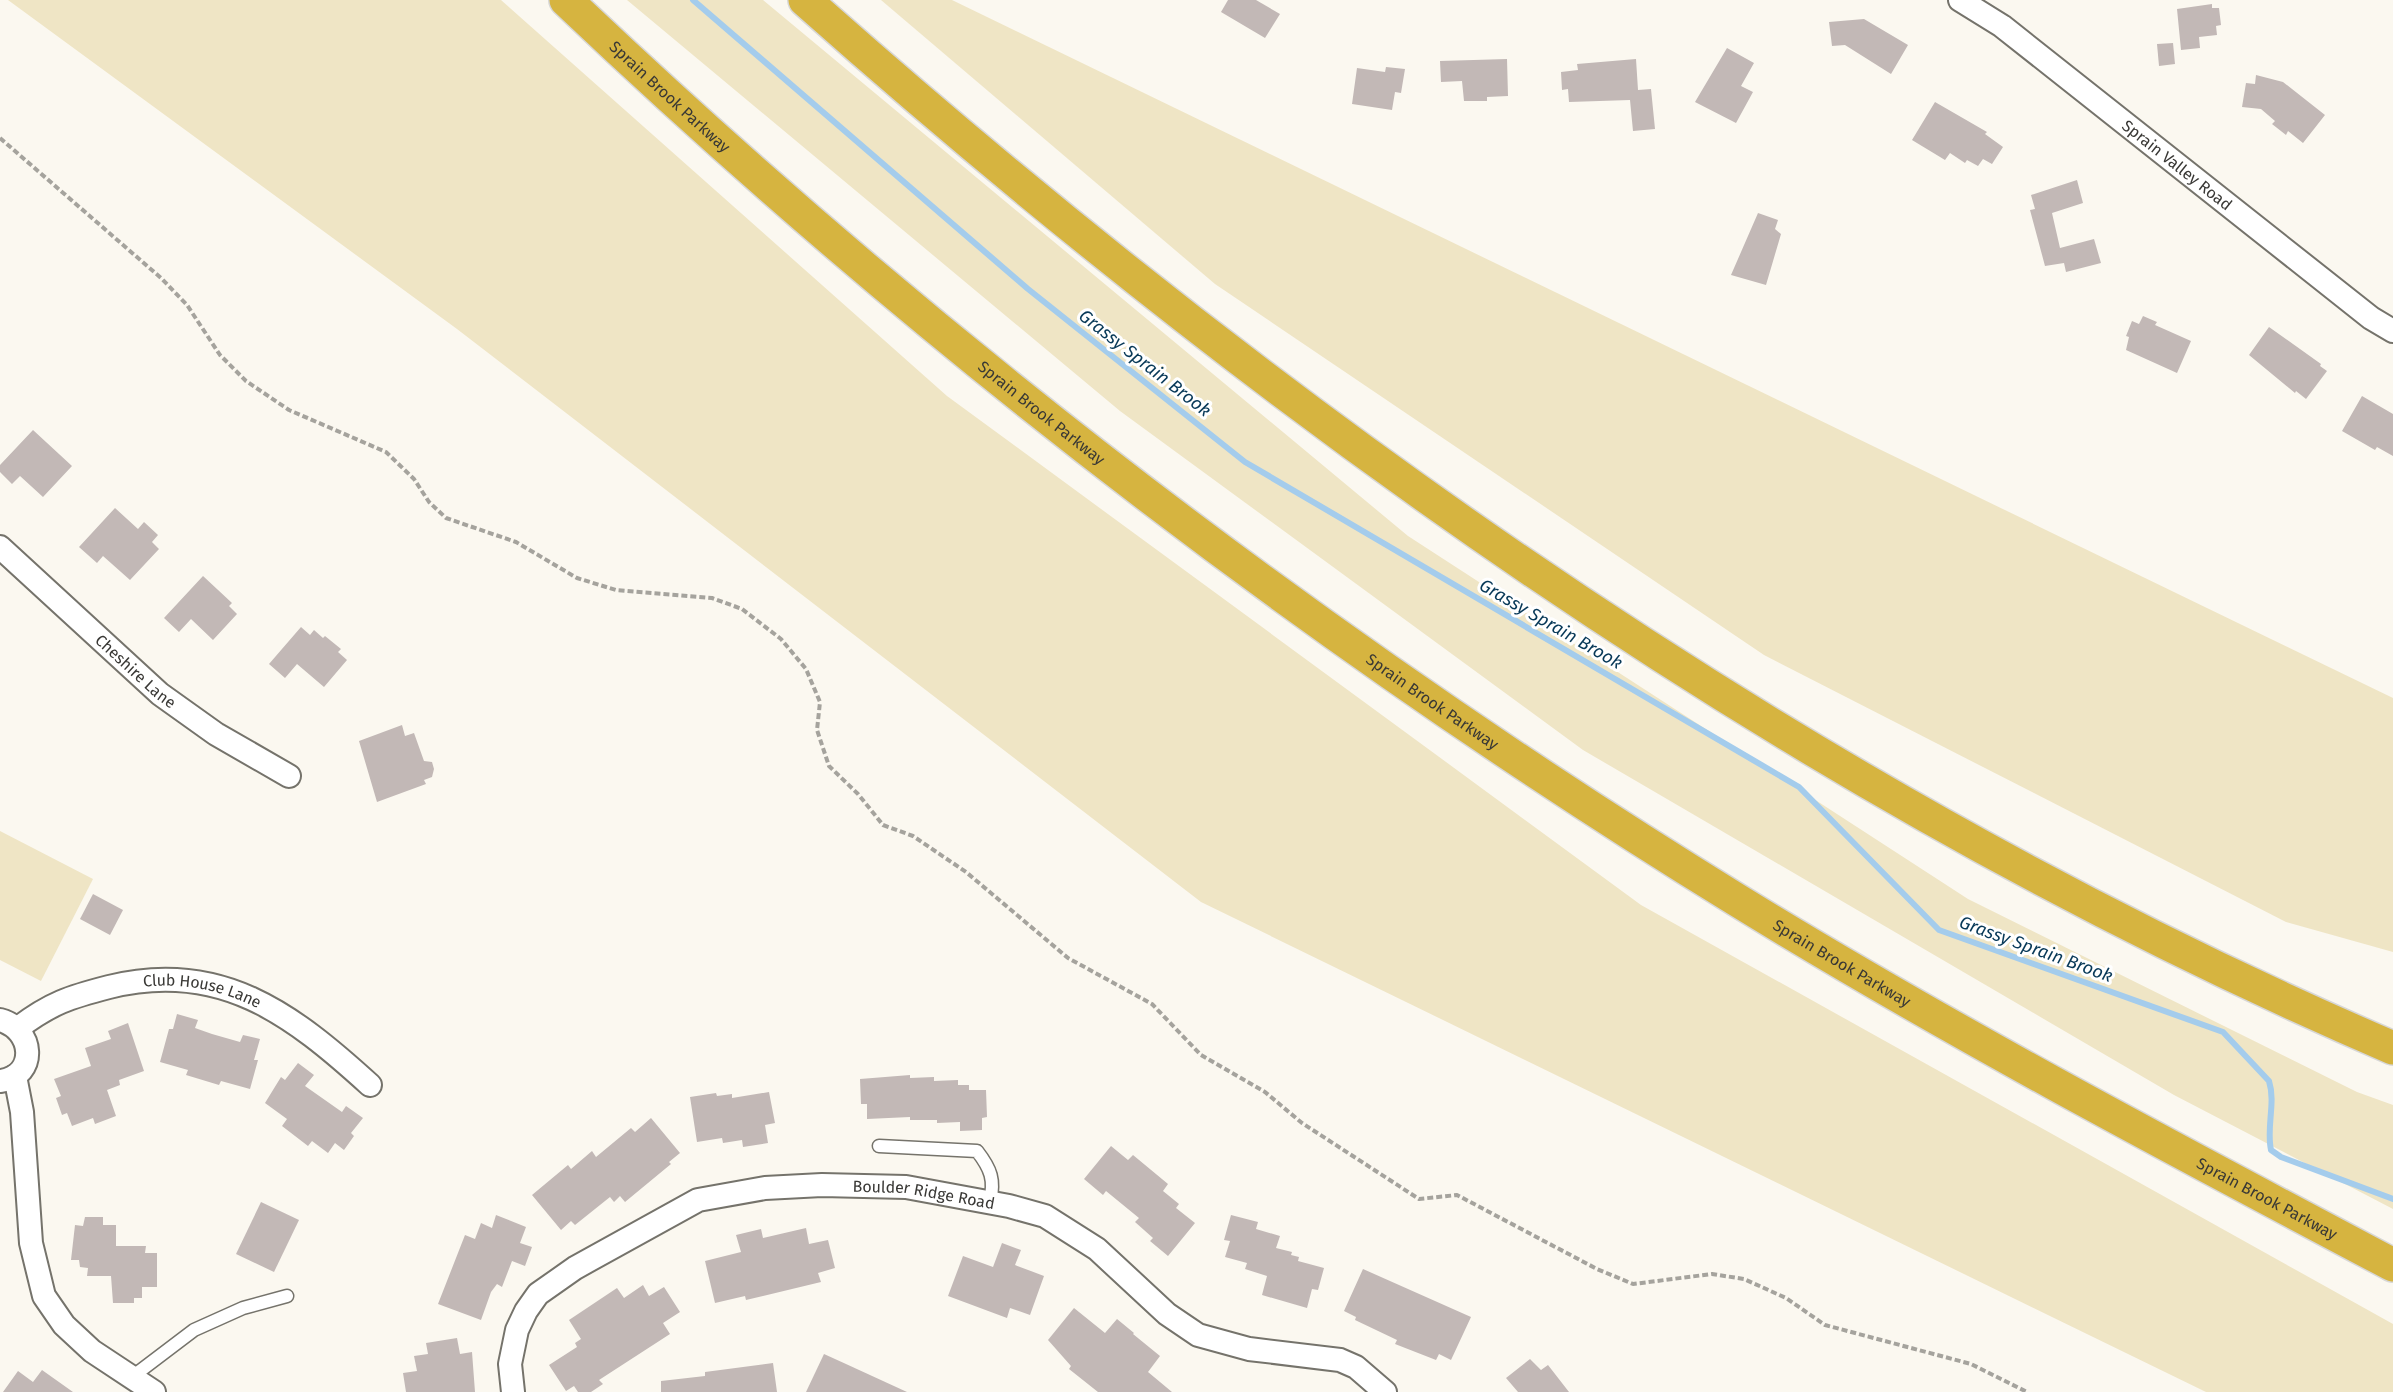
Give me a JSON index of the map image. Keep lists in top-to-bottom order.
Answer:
{
  "streets": {
    "highway": ["Sprain Brook Parkway"],
    "street": [
      "Sprain Valley Road",
      "Cheshire Lane",
      "Club House Lane",
      "Boulder Ridge Road"
    ]
  },
  "water": ["Grassy Sprain Brook"]
}
